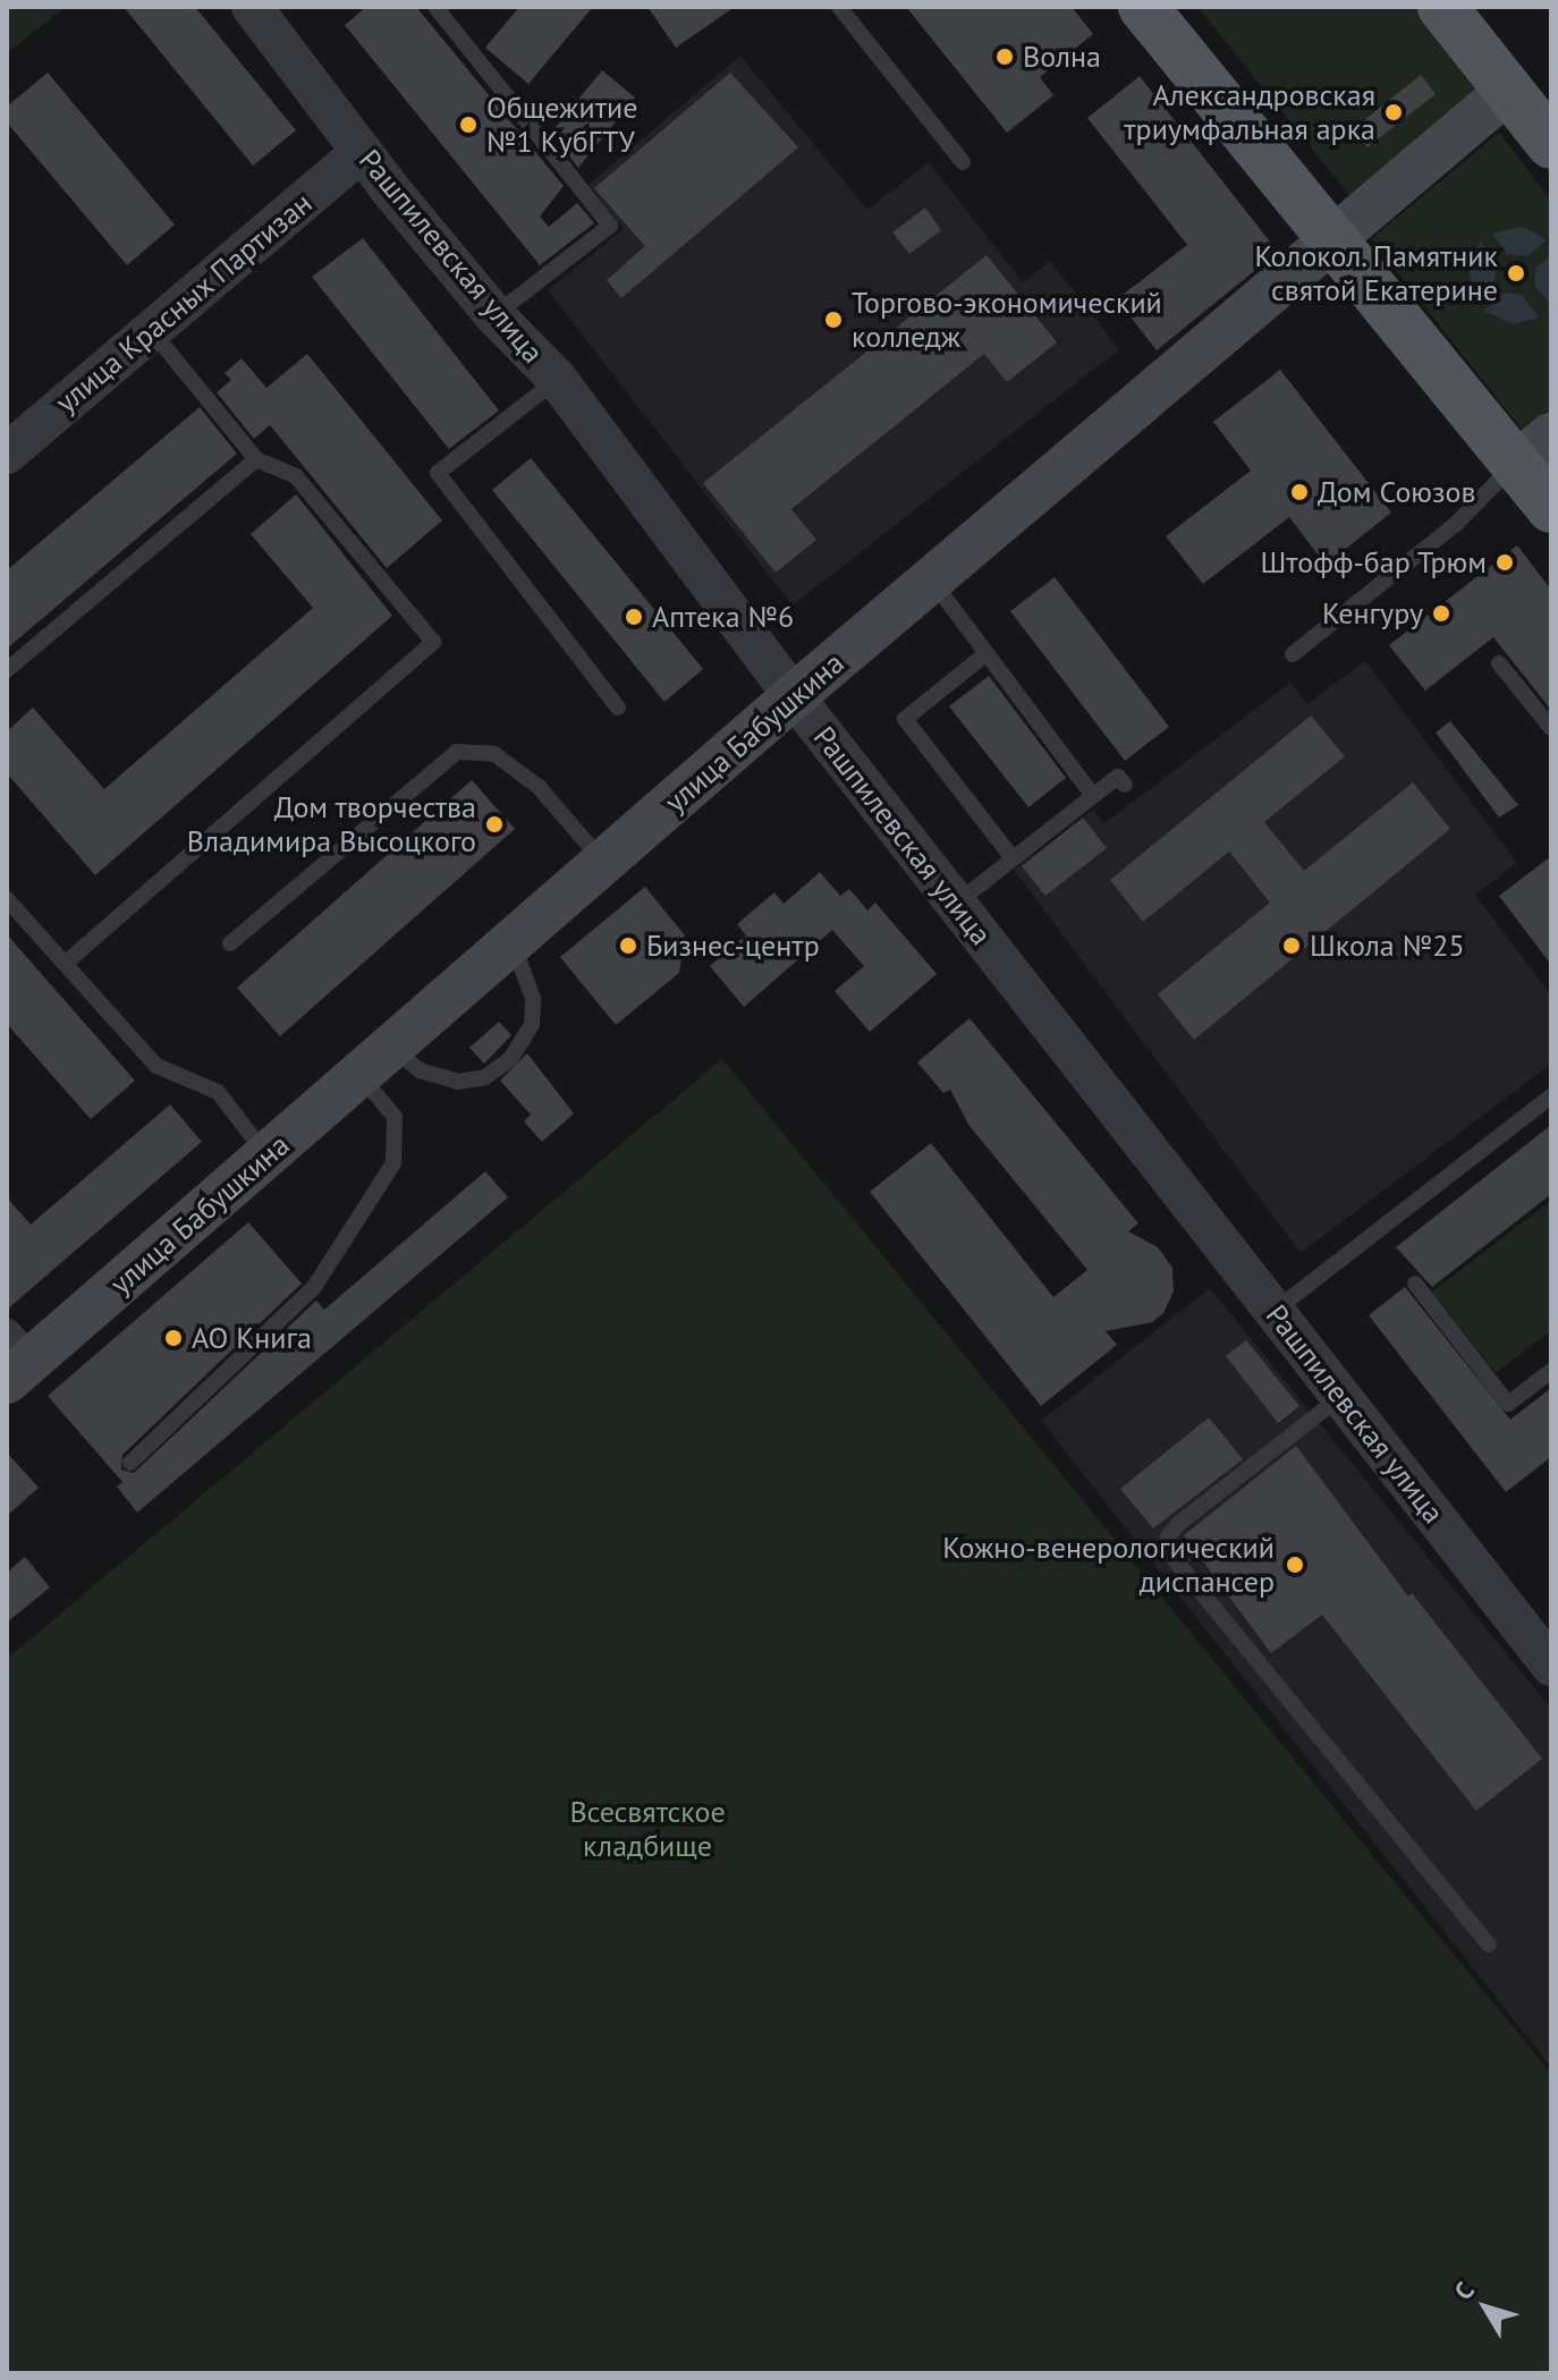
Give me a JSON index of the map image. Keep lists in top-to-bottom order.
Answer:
{
  "streets": {
    "main road": ["улица Бабушкина"],
    "street": ["Рашпилевская улица", "улица Красных Партизан"]
  },
  "crossings": [
    ["Рашпилевская улица", "улица Красных Партизан"],
    ["Рашпилевская улица", "улица Бабушкина"]
  ],
  "parks": ["Всесвятское кладбище"],
  "places": [
    "Волна",
    "Александровская триумфальная арка",
    "Общежитие №1 КубГТУ",
    "Колокол. Памятник святой Екатерине",
    "Торгово-экономический колледж",
    "Дом Союзов",
    "Штофф-бар Трюм",
    "Кенгуру",
    "Аптека №6",
    "Дом творчества Владимира Высоцкого",
    "Бизнес-центр",
    "Школа №25",
    "АО Книга",
    "Кожно-венерологический диспансер"
  ],
  "north": "top left"
}
